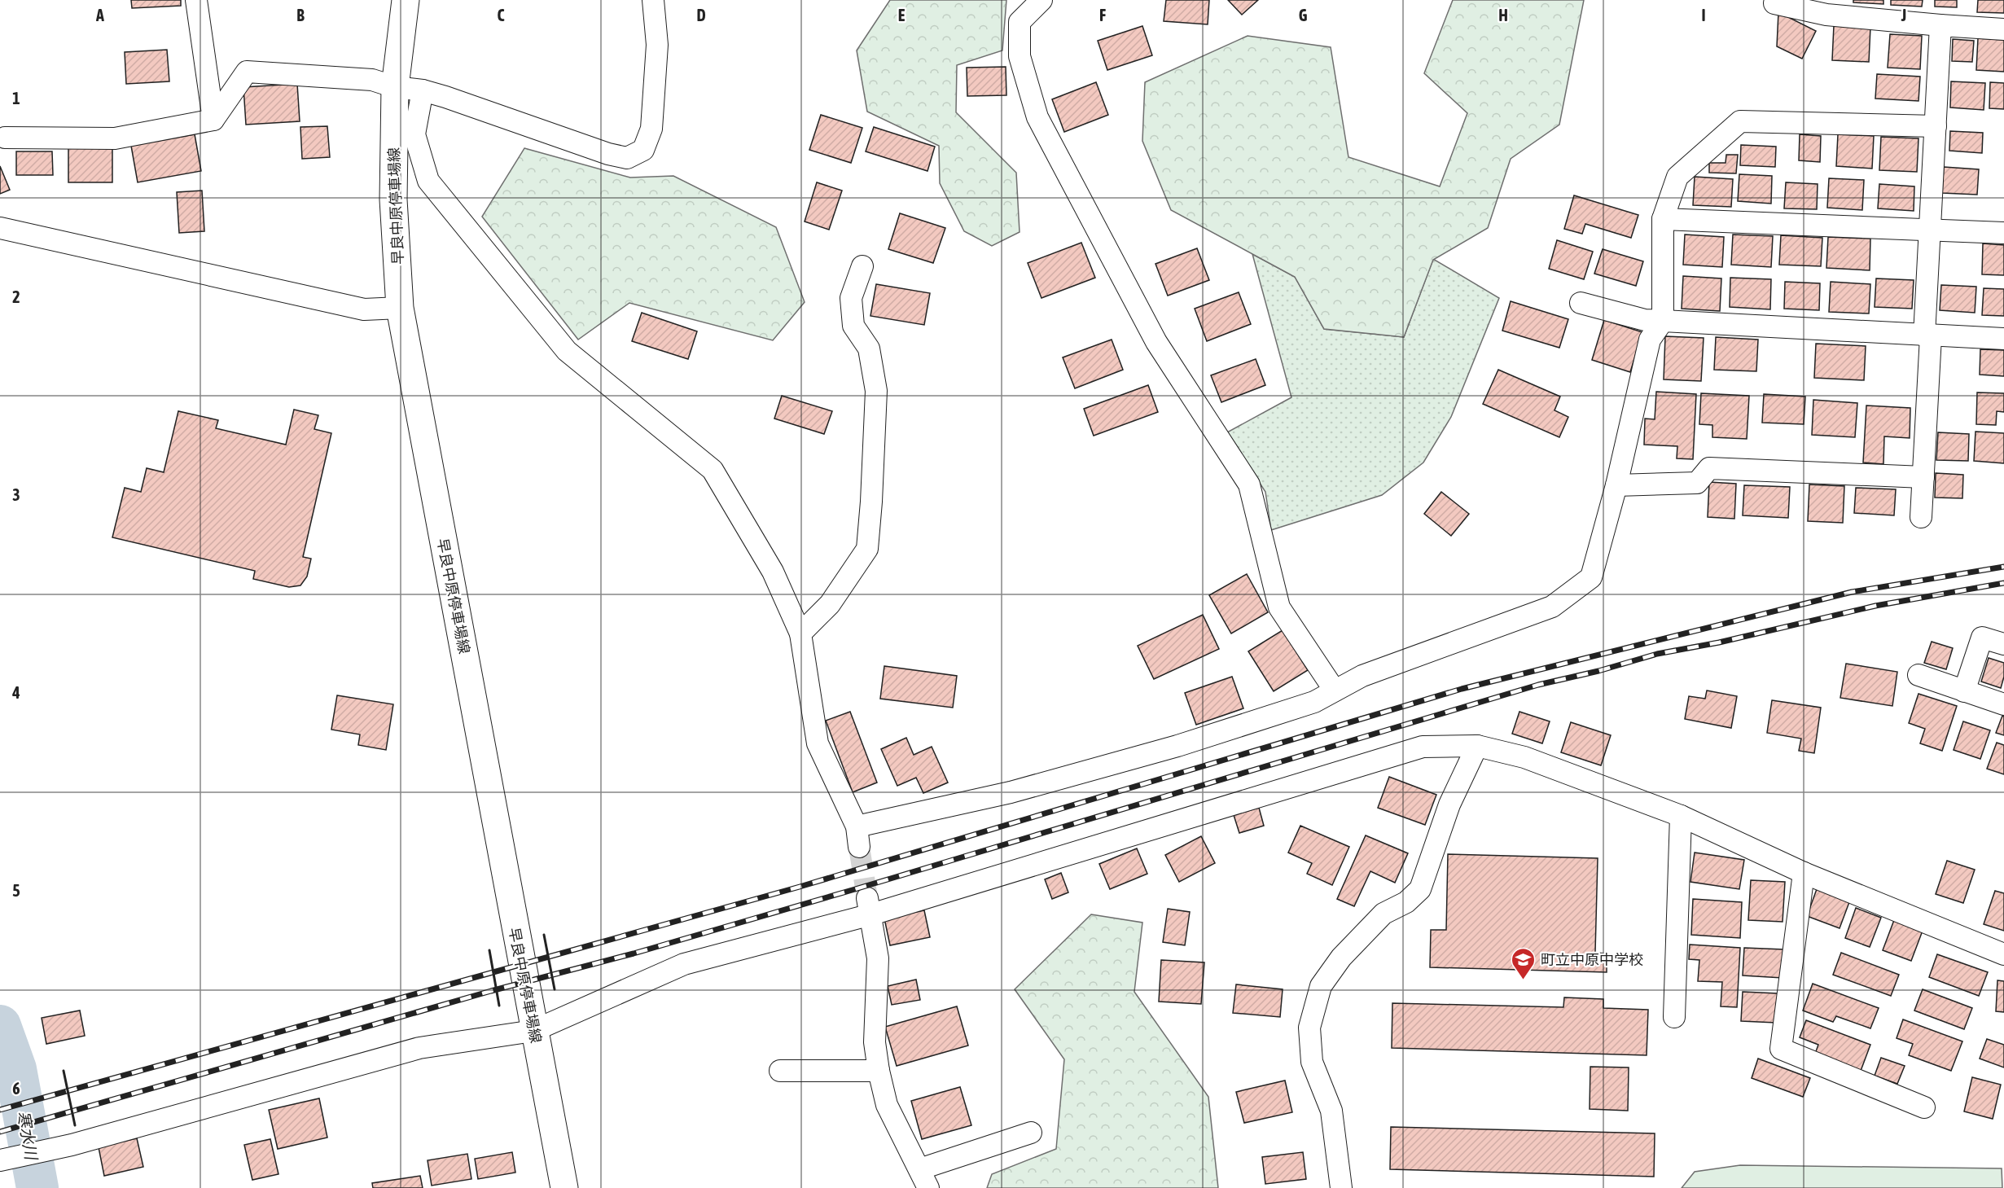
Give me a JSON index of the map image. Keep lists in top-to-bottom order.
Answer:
{
  "streets": {
    "main road": ["早良中原停車場線"]
  },
  "water": ["寒水川"],
  "places": {
    "school or university": ["町立中原中学校"]
  },
  "grid": {
    "columns": [
      "A",
      "B",
      "C",
      "D",
      "E",
      "F",
      "G",
      "H",
      "I",
      "J"
    ],
    "rows": [
      "1",
      "2",
      "3",
      "4",
      "5",
      "6"
    ]
  }
}
